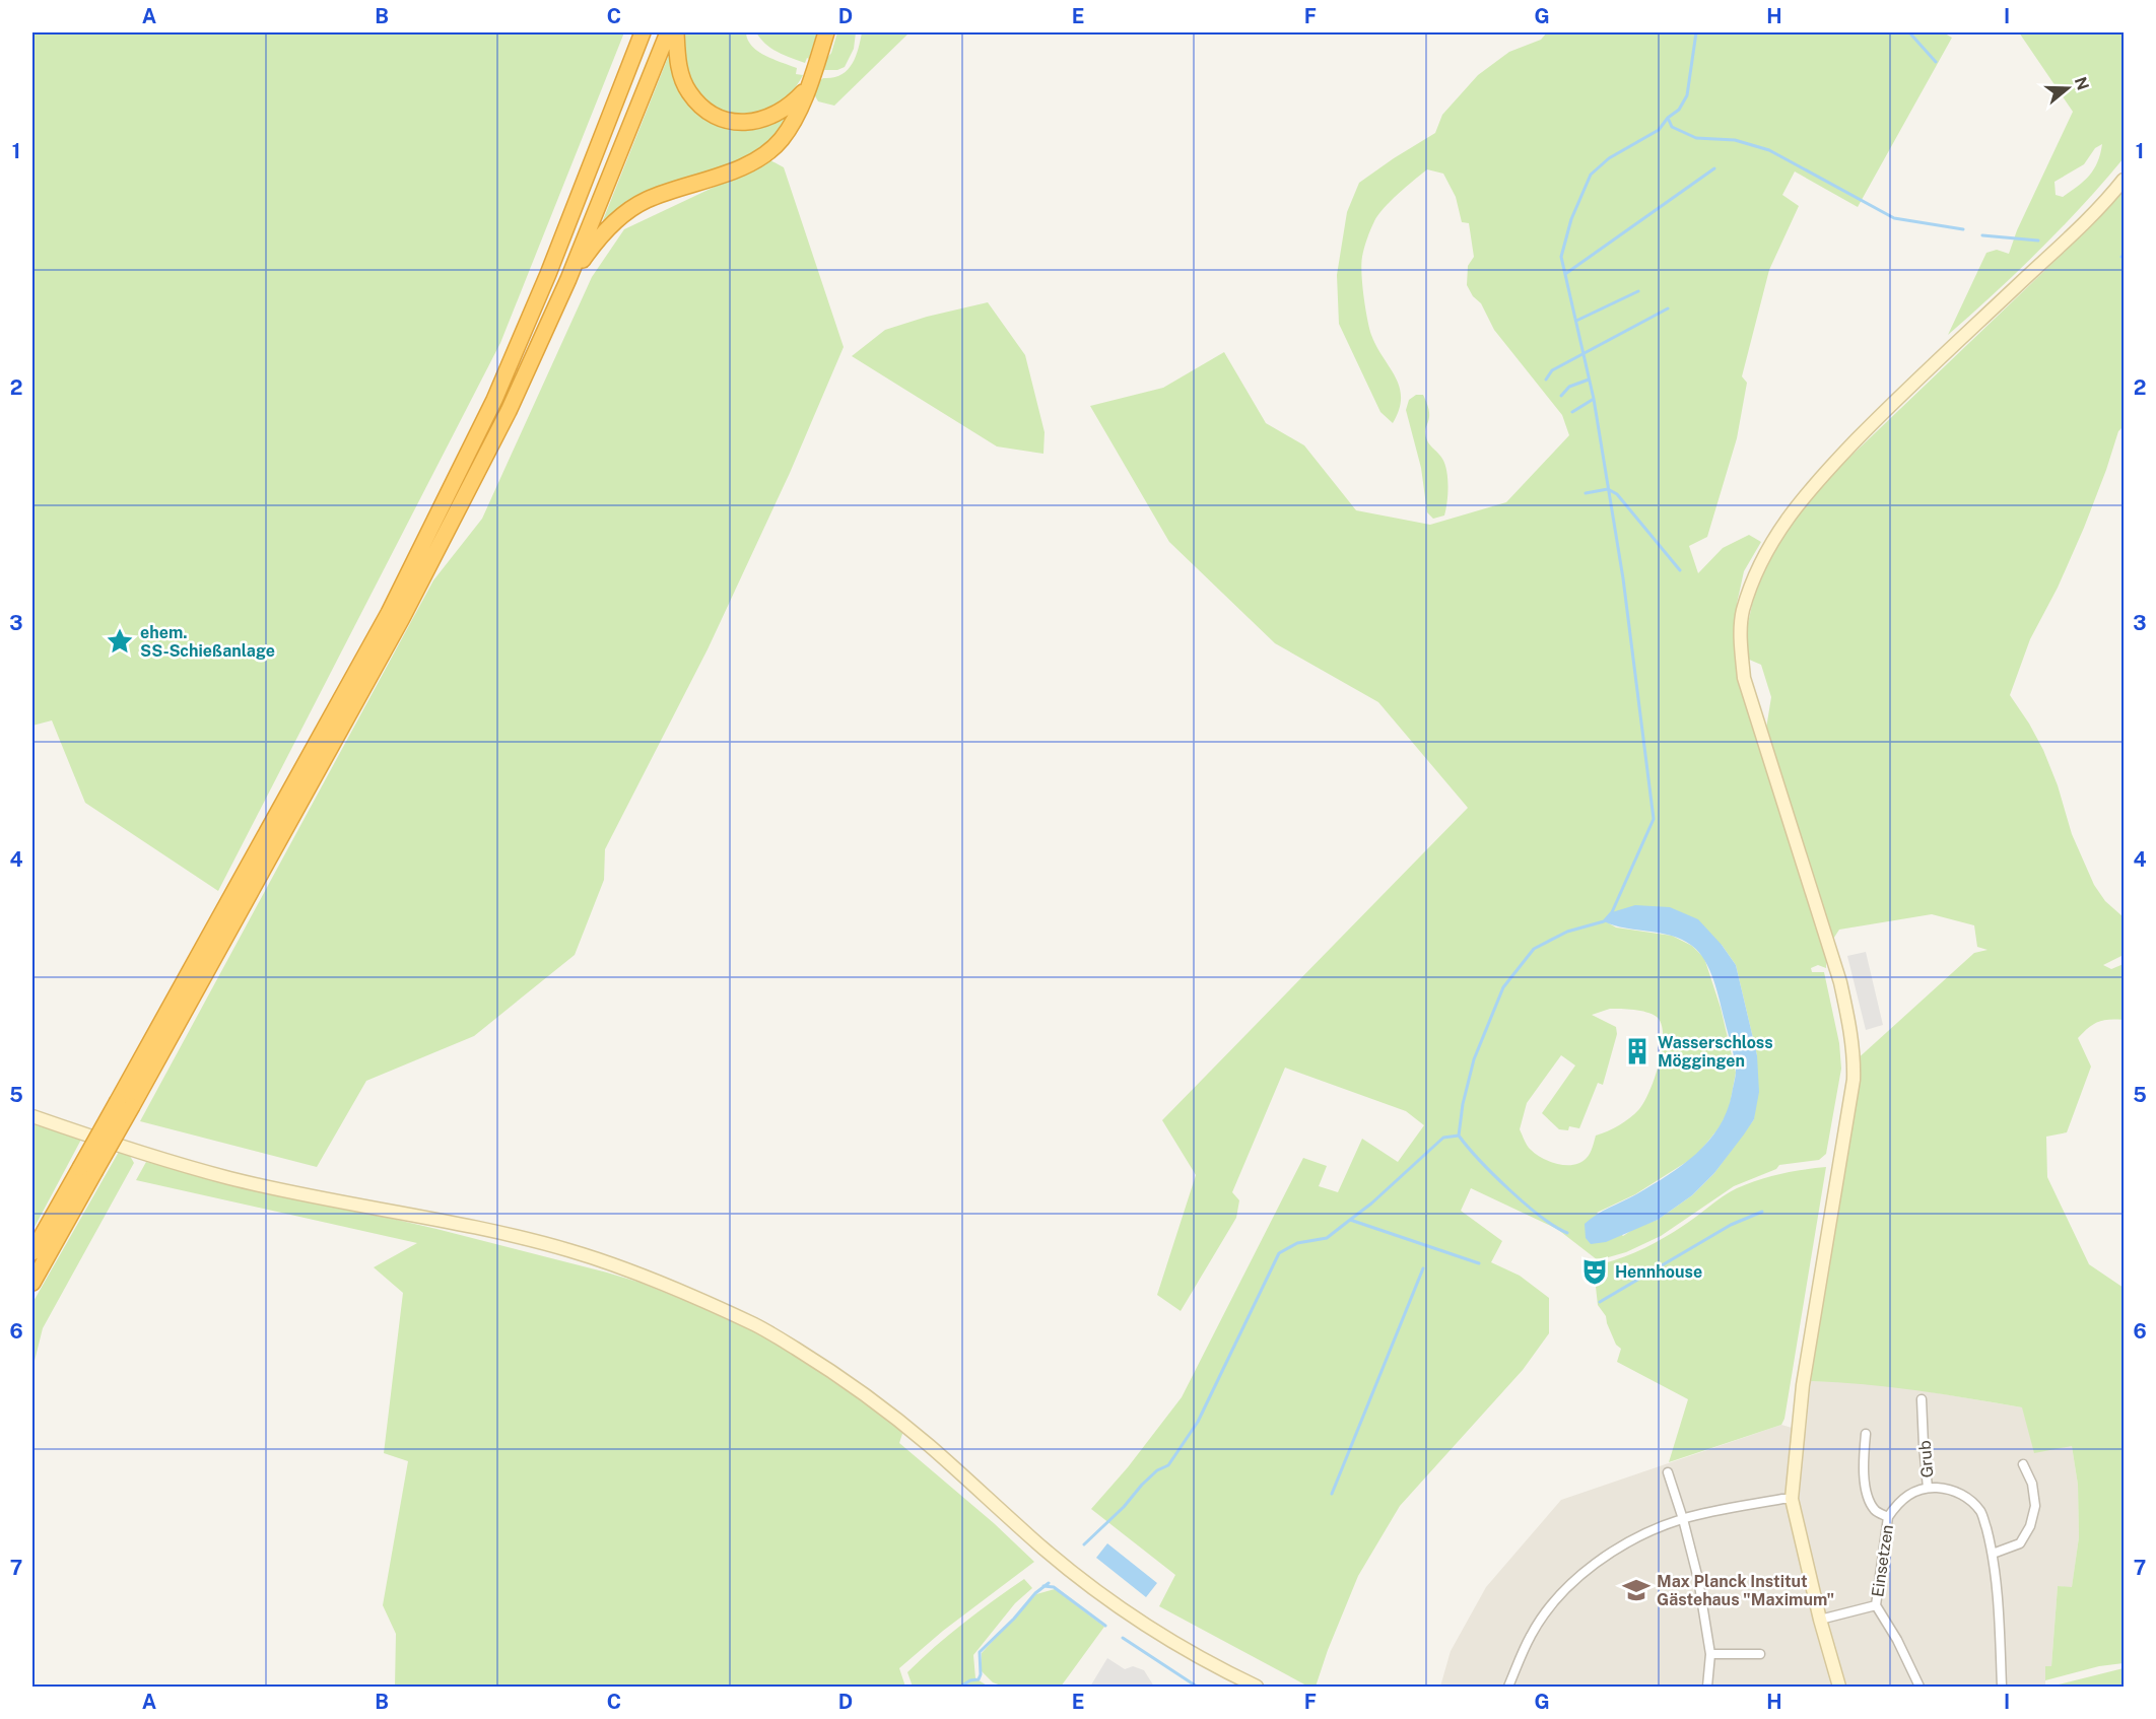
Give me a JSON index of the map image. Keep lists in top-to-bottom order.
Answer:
{
  "streets": {
    "street": ["Grub", "Einsetzen"]
  },
  "crossings": [
    ["Grub", "Einsetzen"]
  ],
  "places": {
    "place": ["ehem. SS-Schießanlage"],
    "building": ["Wasserschloss Möggingen"],
    "theatre": ["Hennhouse"],
    "school or university": ["Max Planck Institut Gästehaus \"Maximum\""]
  },
  "north": "right",
  "grid": {
    "columns": [
      "A",
      "B",
      "C",
      "D",
      "E",
      "F",
      "G",
      "H",
      "I"
    ],
    "rows": [
      "1",
      "2",
      "3",
      "4",
      "5",
      "6",
      "7"
    ]
  }
}
